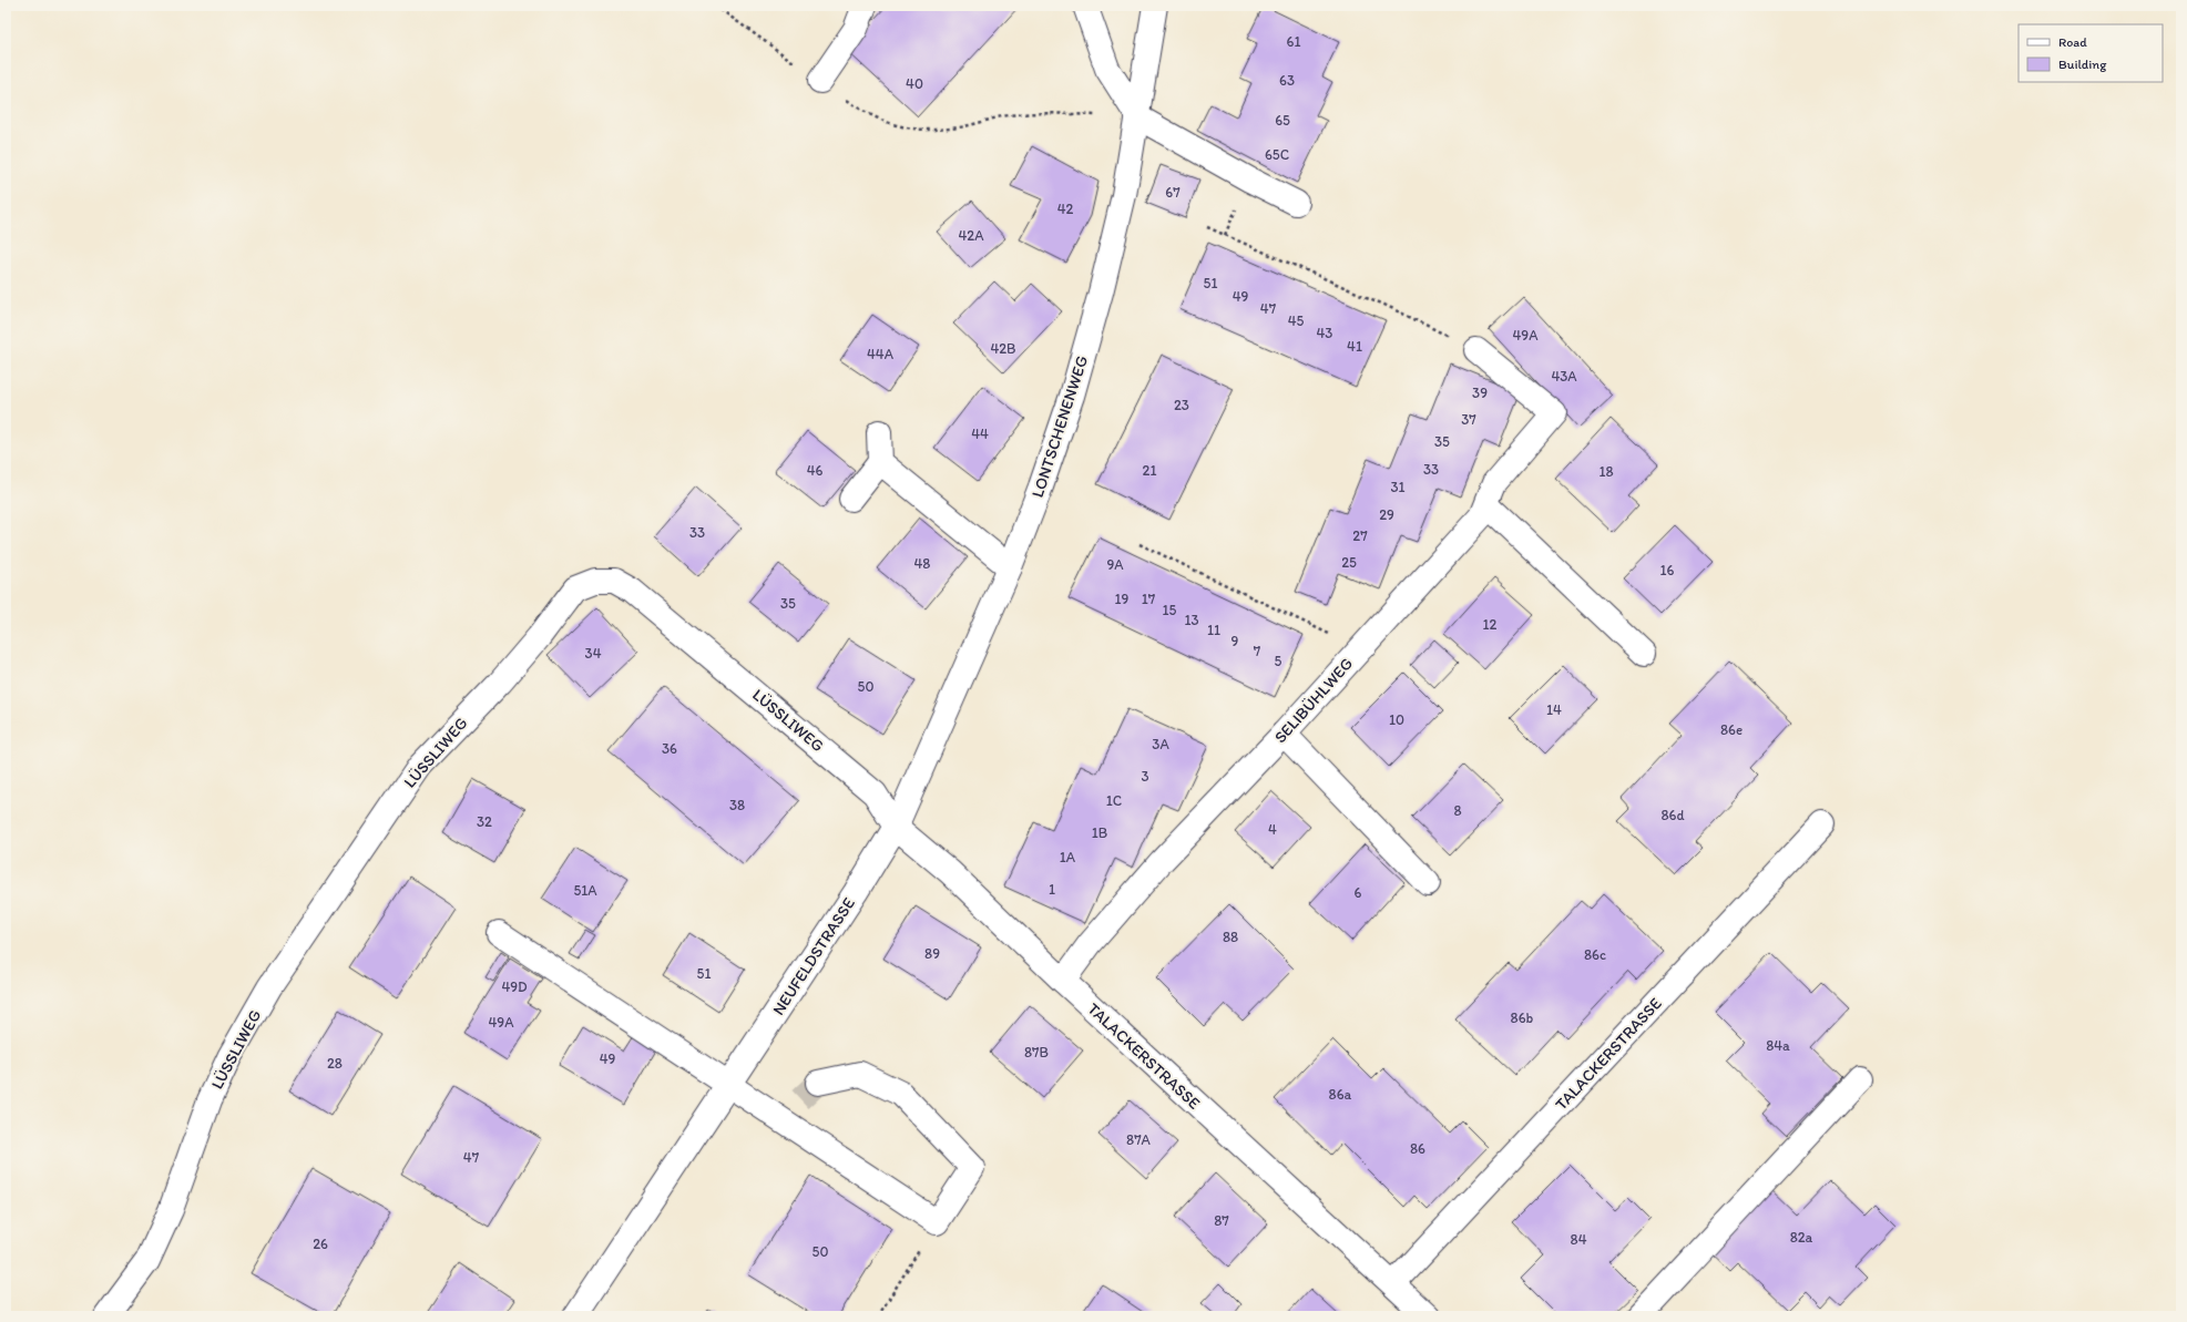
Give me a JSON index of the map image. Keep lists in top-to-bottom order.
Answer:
{
  "streets": {
    "street": [
      "LONTSCHENENWEG",
      "SELIBÜHLWEG",
      "LÜSSLIWEG",
      "NEUFELDSTRASSE",
      "TALACKERSTRASSE"
    ]
  },
  "crossings": [
    ["LONTSCHENENWEG", "LÜSSLIWEG"],
    ["LONTSCHENENWEG", "NEUFELDSTRASSE"],
    ["LONTSCHENENWEG", "TALACKERSTRASSE"],
    ["SELIBÜHLWEG", "TALACKERSTRASSE"],
    ["LÜSSLIWEG", "NEUFELDSTRASSE"],
    ["LÜSSLIWEG", "TALACKERSTRASSE"],
    ["NEUFELDSTRASSE", "TALACKERSTRASSE"]
  ],
  "house_numbers": [
    "61",
    "63",
    "40",
    "65",
    "65C",
    "67",
    "42",
    "42A",
    "51",
    "49",
    "47",
    "45",
    "43",
    "49A",
    "41",
    "42B",
    "44A",
    "43A",
    "39",
    "23",
    "37",
    "44",
    "35",
    "33",
    "46",
    "21",
    "18",
    "31",
    "29",
    "33",
    "27",
    "25",
    "48",
    "9A",
    "16",
    "19",
    "17",
    "35",
    "15",
    "13",
    "12",
    "11",
    "9",
    "7",
    "34",
    "5",
    "50",
    "14",
    "10",
    "86e",
    "3A",
    "36",
    "3",
    "1C",
    "38",
    "8",
    "86d",
    "32",
    "4",
    "1B",
    "1A",
    "1",
    "51A",
    "6",
    "88",
    "89",
    "86c",
    "51",
    "49D",
    "86b",
    "49A",
    "84a",
    "87B",
    "49",
    "28",
    "86a",
    "87A",
    "86",
    "47",
    "87",
    "82a",
    "84",
    "26",
    "50"
  ],
  "legend": ["Road", "Building"]
}
